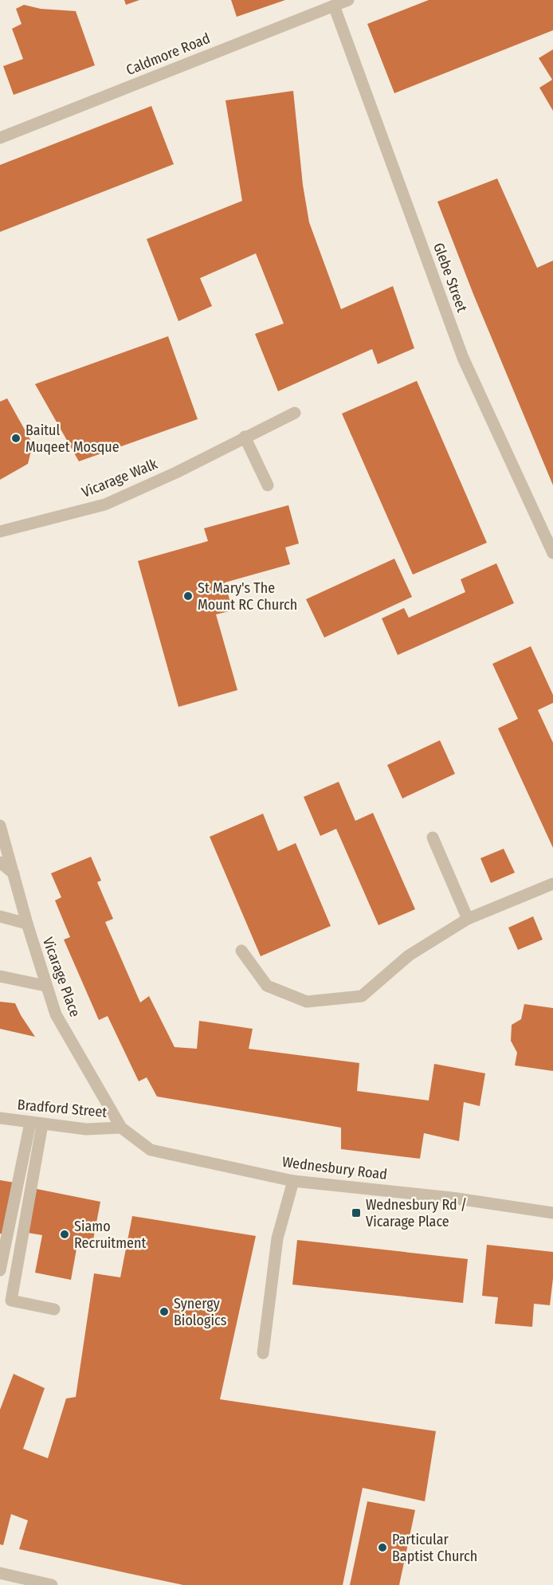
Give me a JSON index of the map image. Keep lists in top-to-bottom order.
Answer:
{
  "streets": {
    "street": [
      "Caldmore Road",
      "Glebe Street",
      "Vicarage Walk",
      "Vicarage Place",
      "Bradford Street",
      "Wednesbury Road"
    ]
  },
  "crossings": [
    ["Caldmore Road", "Glebe Street"],
    ["Vicarage Place", "Bradford Street"],
    ["Vicarage Place", "Wednesbury Road"],
    ["Bradford Street", "Wednesbury Road"]
  ],
  "places": {
    "other": [
      "Baitul Muqeet Mosque",
      "St Mary's The Mount RC Church",
      "Siamo Recruitment",
      "Synergy Biologics",
      "Particular Baptist Church"
    ],
    "transit": ["Wednesbury Rd / Vicarage Place"]
  }
}
